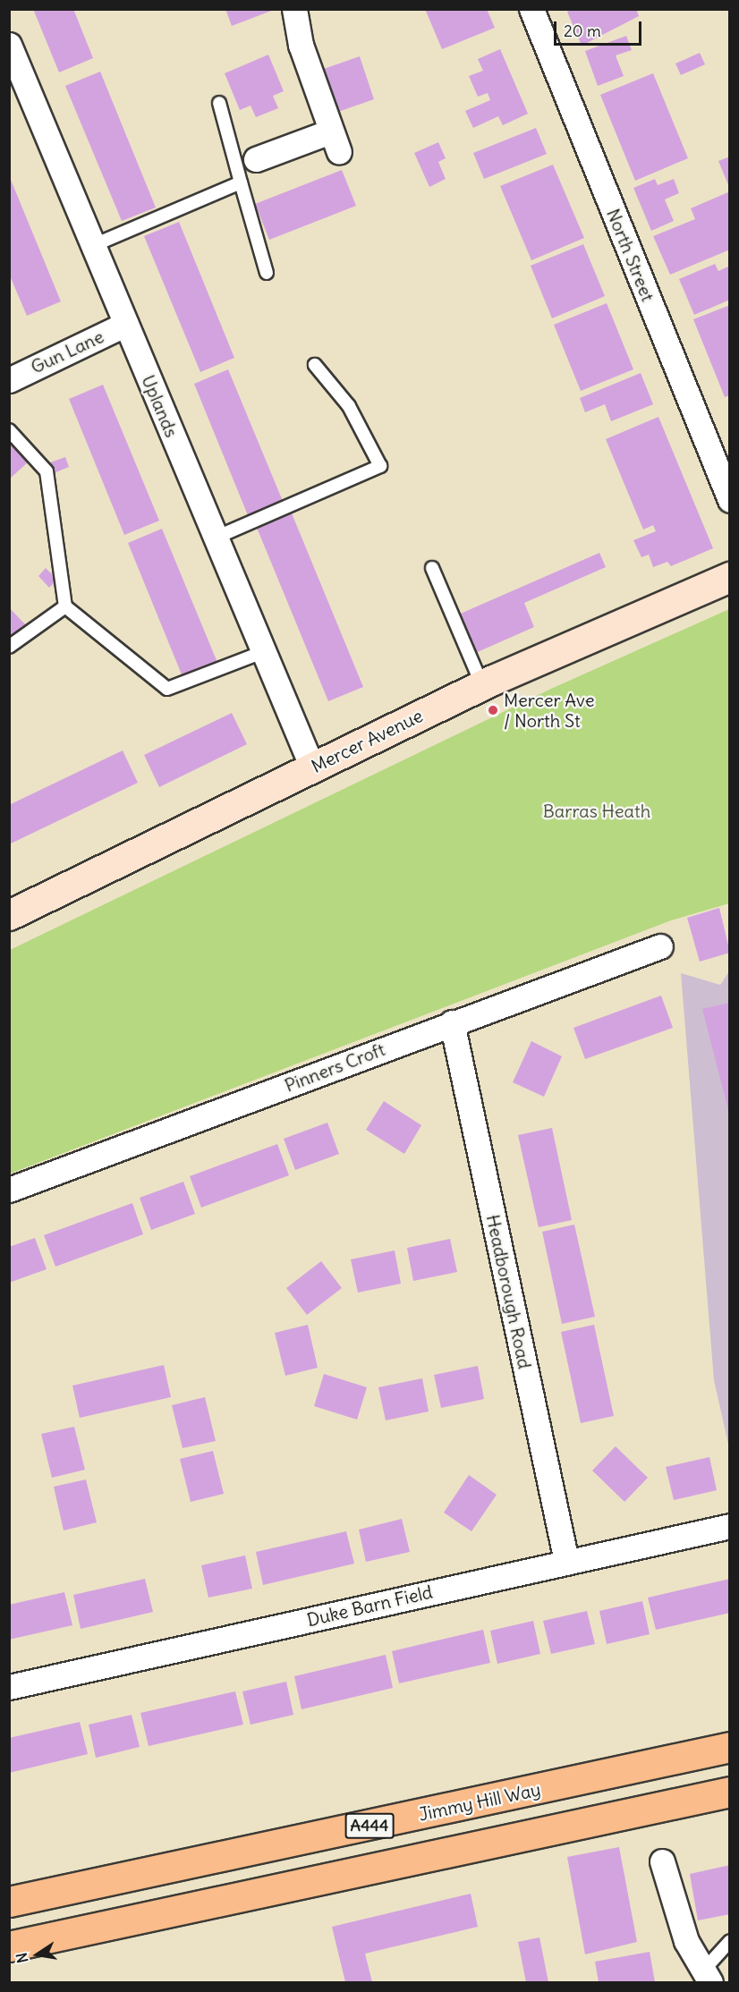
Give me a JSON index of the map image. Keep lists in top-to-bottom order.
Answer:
{
  "streets": {
    "highway": ["Jimmy Hill Way", "A444"],
    "street": [
      "North Street",
      "Gun Lane",
      "Uplands",
      "Mercer Avenue",
      "Pinners Croft",
      "Headborough Road",
      "Duke Barn Field"
    ]
  },
  "crossings": [
    ["Gun Lane", "Uplands"],
    ["Uplands", "Mercer Avenue"],
    ["Pinners Croft", "Headborough Road"],
    ["Headborough Road", "Duke Barn Field"]
  ],
  "parks": ["Barras Heath"],
  "places": ["Mercer Ave / North St"],
  "scale_bar": "20 m",
  "north": "left"
}
